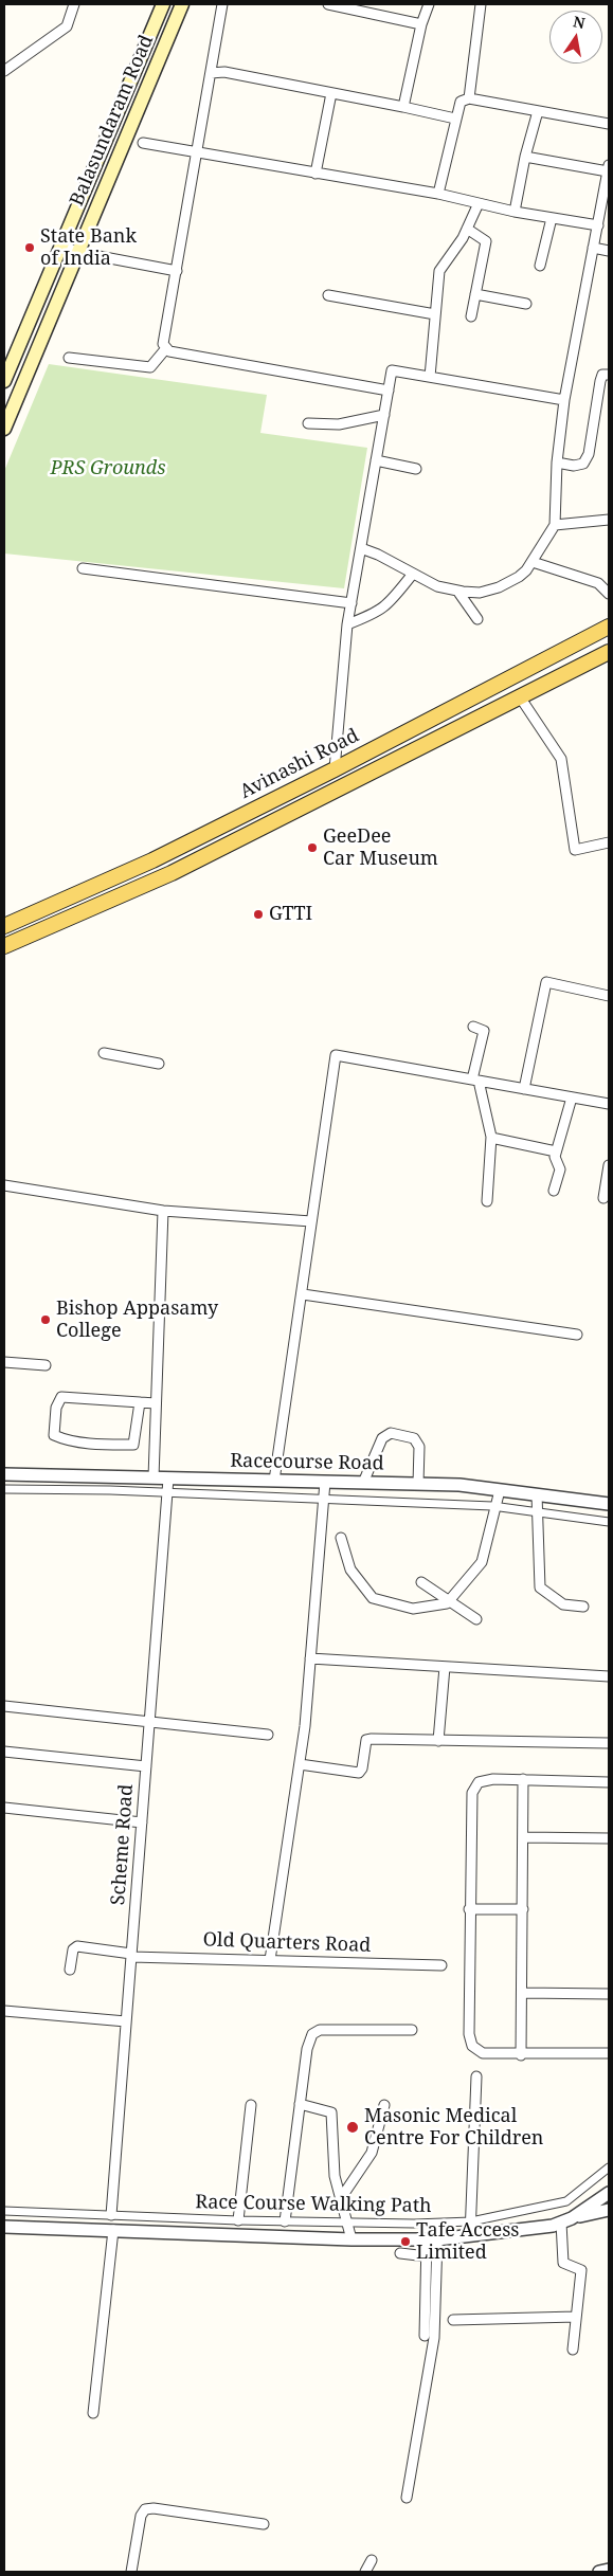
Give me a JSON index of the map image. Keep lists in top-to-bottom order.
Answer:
{
  "streets": {
    "main road": ["Balasundaram Road", "Avinashi Road"],
    "street": [
      "Racecourse Road",
      "Scheme Road",
      "Old Quarters Road",
      "Race Course Walking Path"
    ]
  },
  "crossings": [
    ["Racecourse Road", "Scheme Road"],
    ["Scheme Road", "Old Quarters Road"],
    ["Scheme Road", "Race Course Walking Path"]
  ],
  "parks": ["PRS Grounds"],
  "places": [
    "State Bank of India",
    "GeeDee Car Museum",
    "GTTI",
    "Bishop Appasamy College",
    "Masonic Medical Centre For Children",
    "Tafe Access Limited"
  ],
  "north": "top"
}
